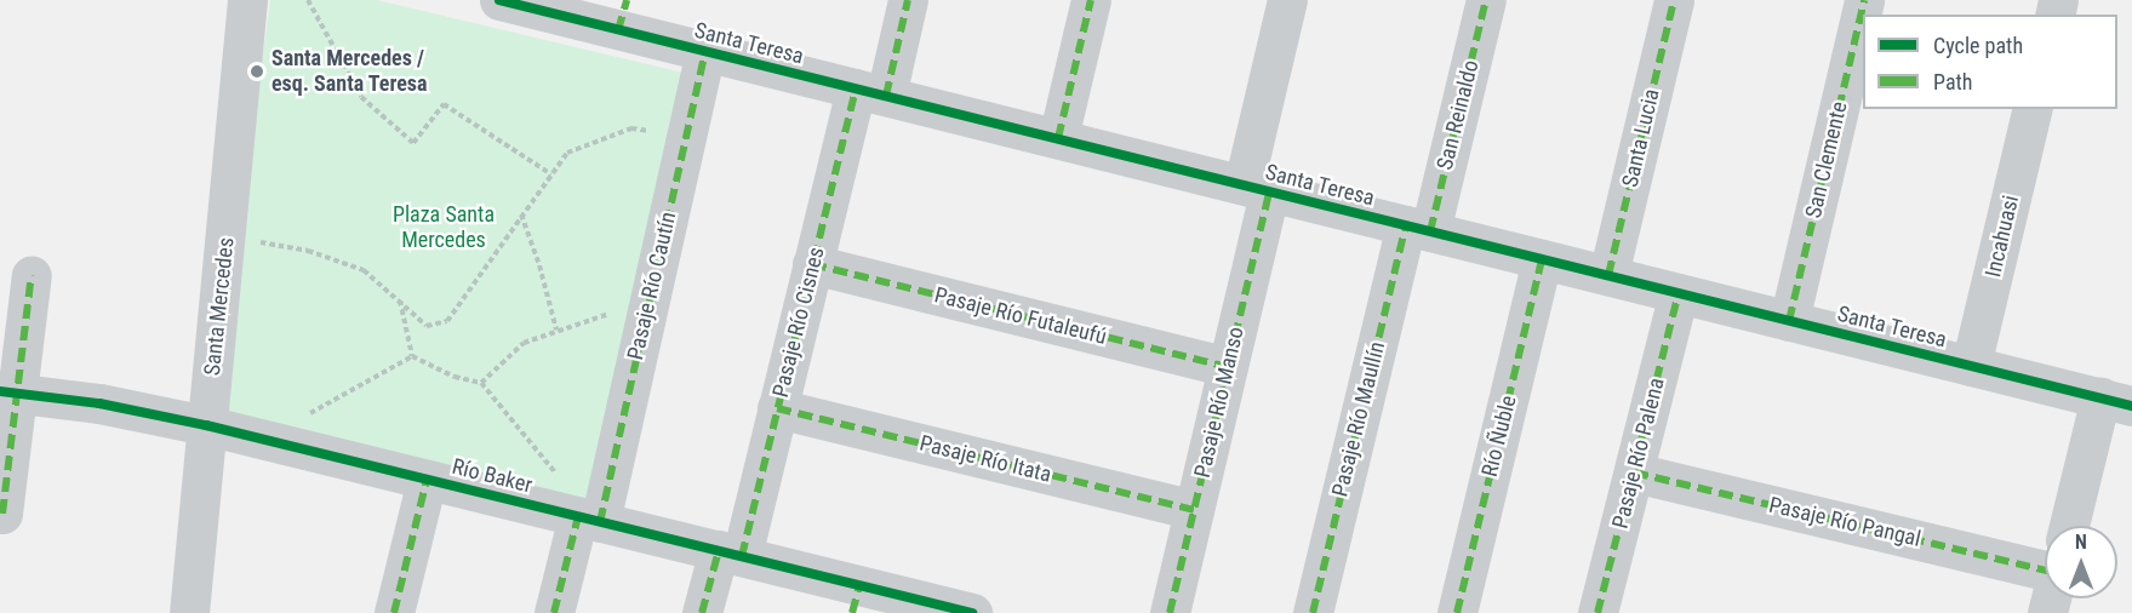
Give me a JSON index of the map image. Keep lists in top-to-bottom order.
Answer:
{
  "streets": {
    "street": [
      "Santa Teresa",
      "San Reinaldo",
      "Santa Lucia",
      "San Clemente",
      "Incahuasi",
      "Pasaje Río Cautín",
      "Santa Mercedes",
      "Pasaje Río Futaleufú",
      "Pasaje Río Cisnes",
      "Pasaje Río Manso",
      "Pasaje Río Maullín",
      "Río Ñuble",
      "Pasaje Río Palena",
      "Pasaje Río Itata",
      "Río Baker",
      "Pasaje Río Pangal"
    ]
  },
  "crossings": [
    ["Santa Teresa", "San Reinaldo"],
    ["Santa Teresa", "Santa Lucia"],
    ["Santa Teresa", "San Clemente"],
    ["Santa Teresa", "Incahuasi"],
    ["Santa Teresa", "Pasaje Río Cautín"],
    ["Santa Teresa", "Pasaje Río Cisnes"],
    ["Santa Teresa", "Pasaje Río Manso"],
    ["Santa Teresa", "Pasaje Río Maullín"],
    ["Santa Teresa", "Río Ñuble"],
    ["Santa Teresa", "Pasaje Río Palena"],
    ["San Reinaldo", "Pasaje Río Maullín"],
    ["Pasaje Río Cautín", "Río Baker"],
    ["Santa Mercedes", "Río Baker"],
    ["Pasaje Río Futaleufú", "Pasaje Río Cisnes"],
    ["Pasaje Río Futaleufú", "Pasaje Río Manso"],
    ["Pasaje Río Cisnes", "Pasaje Río Itata"],
    ["Pasaje Río Cisnes", "Río Baker"],
    ["Pasaje Río Manso", "Pasaje Río Itata"],
    ["Pasaje Río Palena", "Pasaje Río Pangal"]
  ],
  "parks": ["Plaza Santa Mercedes"],
  "places": ["Santa Mercedes / esq. Santa Teresa"],
  "legend": ["Cycle path", "Path"],
  "north": "top"
}
